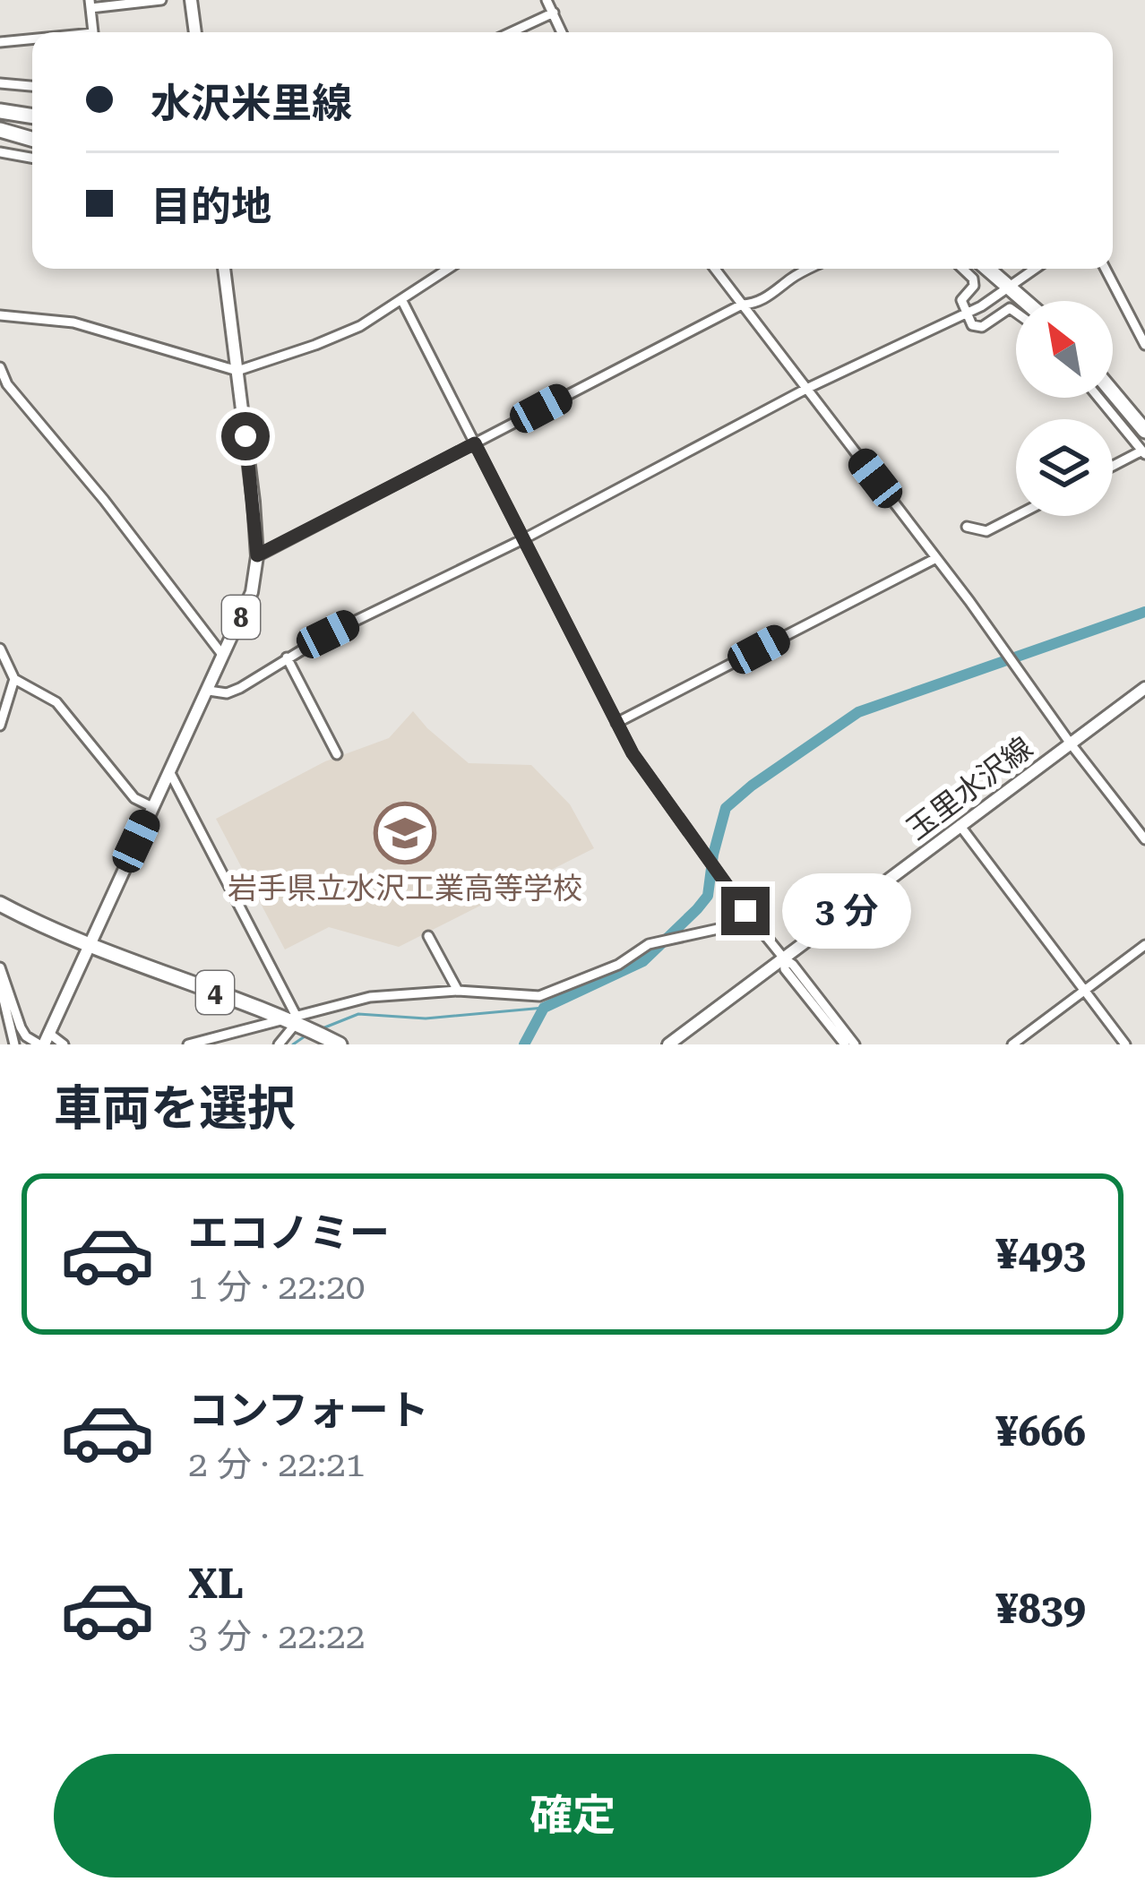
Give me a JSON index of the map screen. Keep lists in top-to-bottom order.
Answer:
{
  "streets": {
    "highway": ["4"],
    "main road": ["8", "玉里水沢線"]
  },
  "crossings": [
    ["8", "4"]
  ],
  "places": {
    "school or university": ["岩手県立水沢工業高等学校"]
  },
  "north": "top left",
  "page": {
    "banner": ["水沢米里線", "目的地"],
    "bubble": "3 分",
    "heading": "車両を選択",
    "list": [
      {
        "name": "エコノミー",
        "note": "1 分 · 22:20",
        "value": "¥493"
      },
      {
        "name": "コンフォート",
        "note": "2 分 · 22:21",
        "value": "¥666"
      },
      {
        "name": "XL",
        "note": "3 分 · 22:22",
        "value": "¥839"
      }
    ],
    "buttons": "確定"
  }
}
